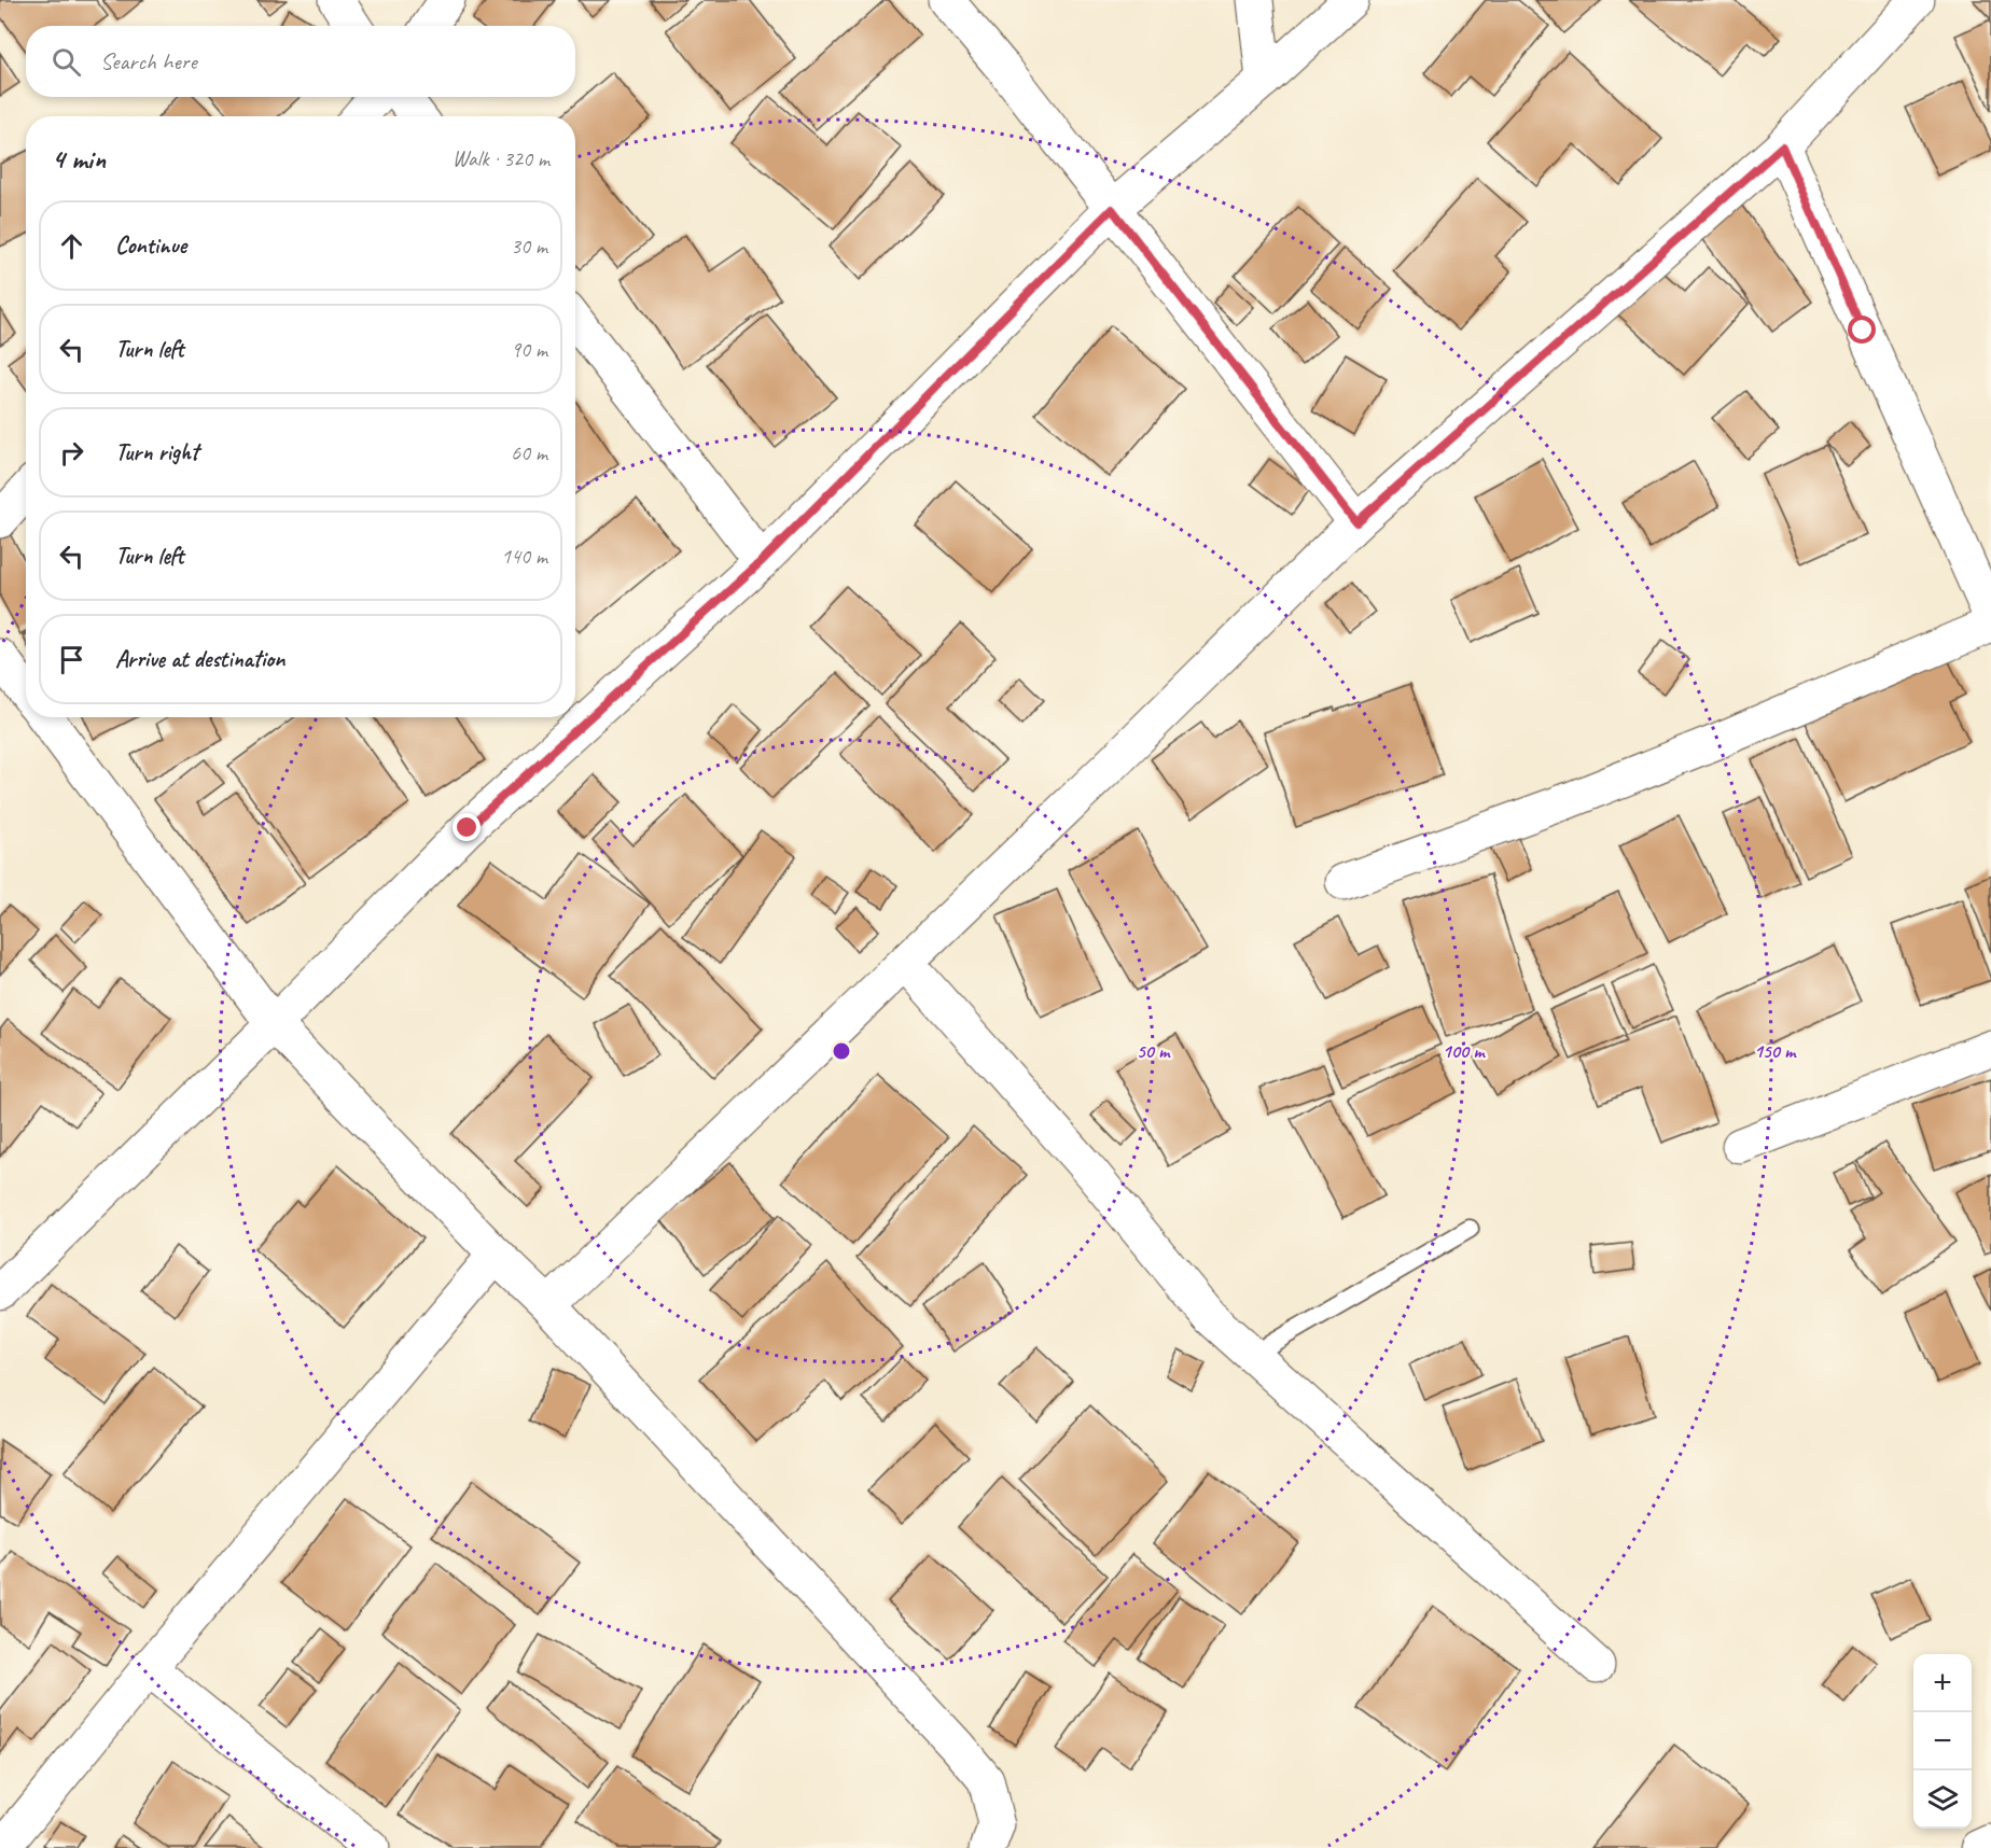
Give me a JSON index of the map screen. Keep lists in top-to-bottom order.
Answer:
{
  "page": {
    "search": "Search here",
    "heading": ["4 min", "Walk · 320 m"],
    "list": [
      ["Continue", "30 m"],
      ["Turn left", "90 m"],
      ["Turn right", "60 m"],
      ["Turn left", "140 m"],
      "Arrive at destination"
    ],
    "map_buttons": ["+", "−"]
  },
  "rings": ["50 m", "100 m", "150 m"]
}
